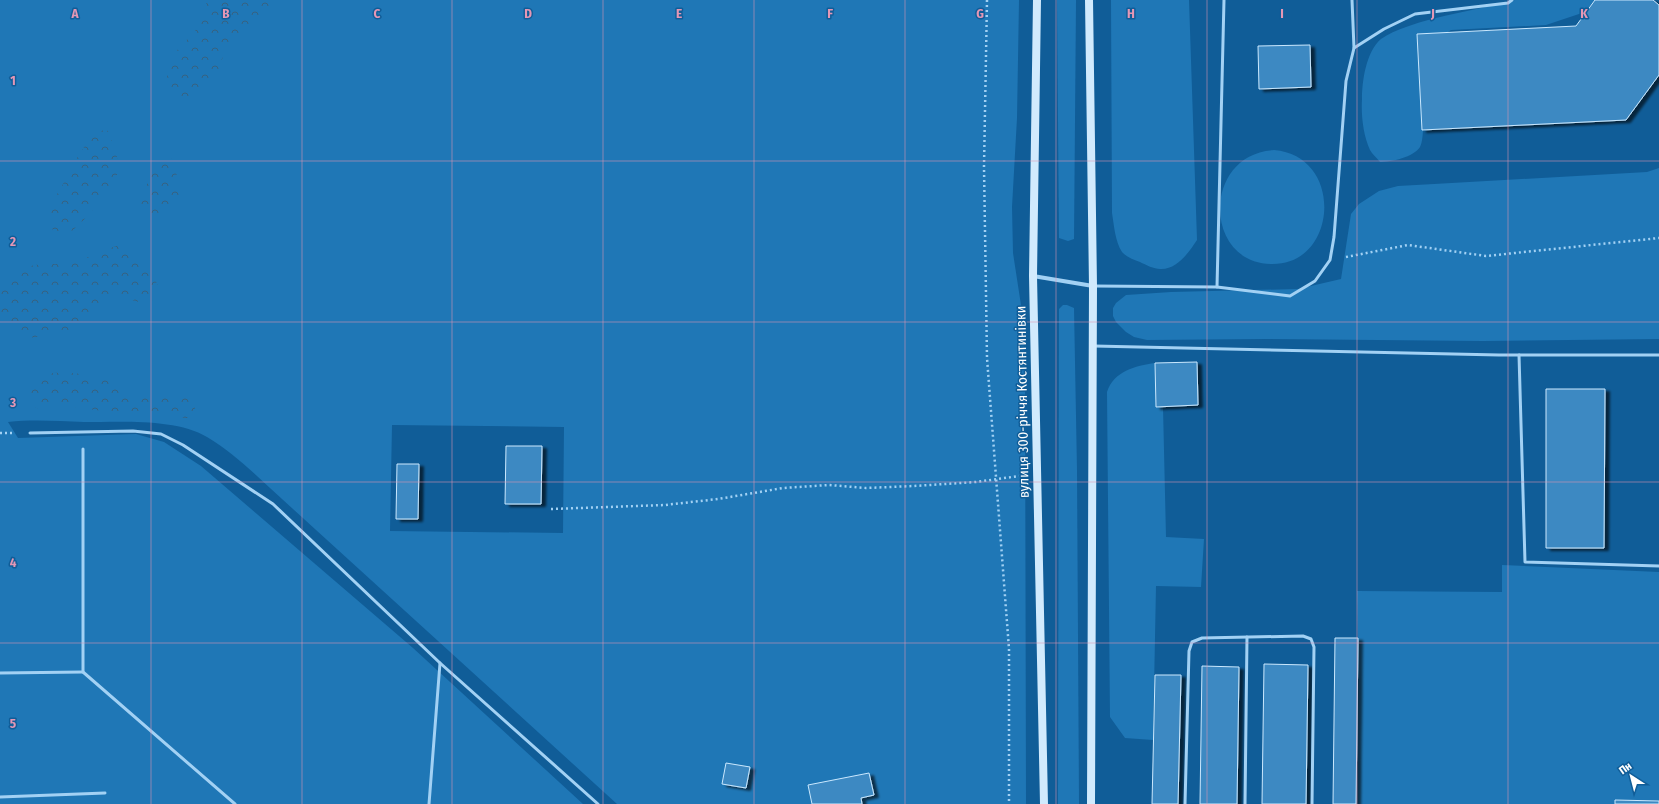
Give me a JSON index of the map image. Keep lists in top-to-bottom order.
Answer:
{
  "streets": {
    "street": ["вулиця 300-річчя Костянтинівки"]
  },
  "north": "top left",
  "grid": {
    "columns": [
      "A",
      "B",
      "C",
      "D",
      "E",
      "F",
      "G",
      "H",
      "I",
      "J",
      "K"
    ],
    "rows": [
      "1",
      "2",
      "3",
      "4",
      "5"
    ]
  }
}
